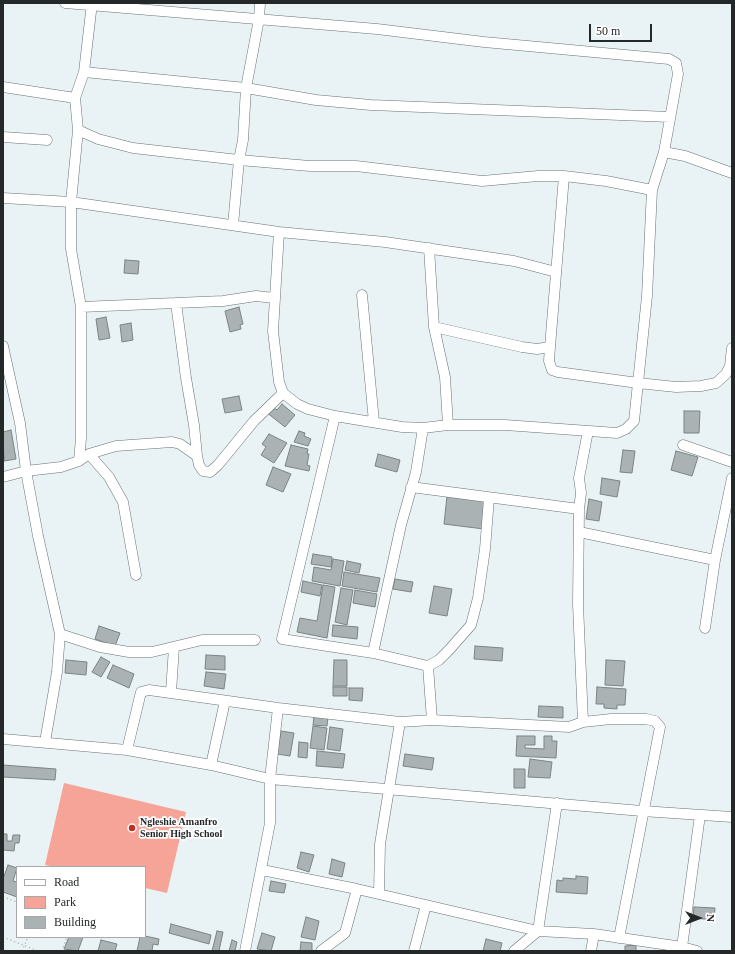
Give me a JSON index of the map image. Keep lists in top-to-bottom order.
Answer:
{
  "places": ["Ngleshie Amanfro Senior High School"],
  "legend": ["Road", "Park", "Building"],
  "scale_bar": "50 m",
  "north": "right"
}
